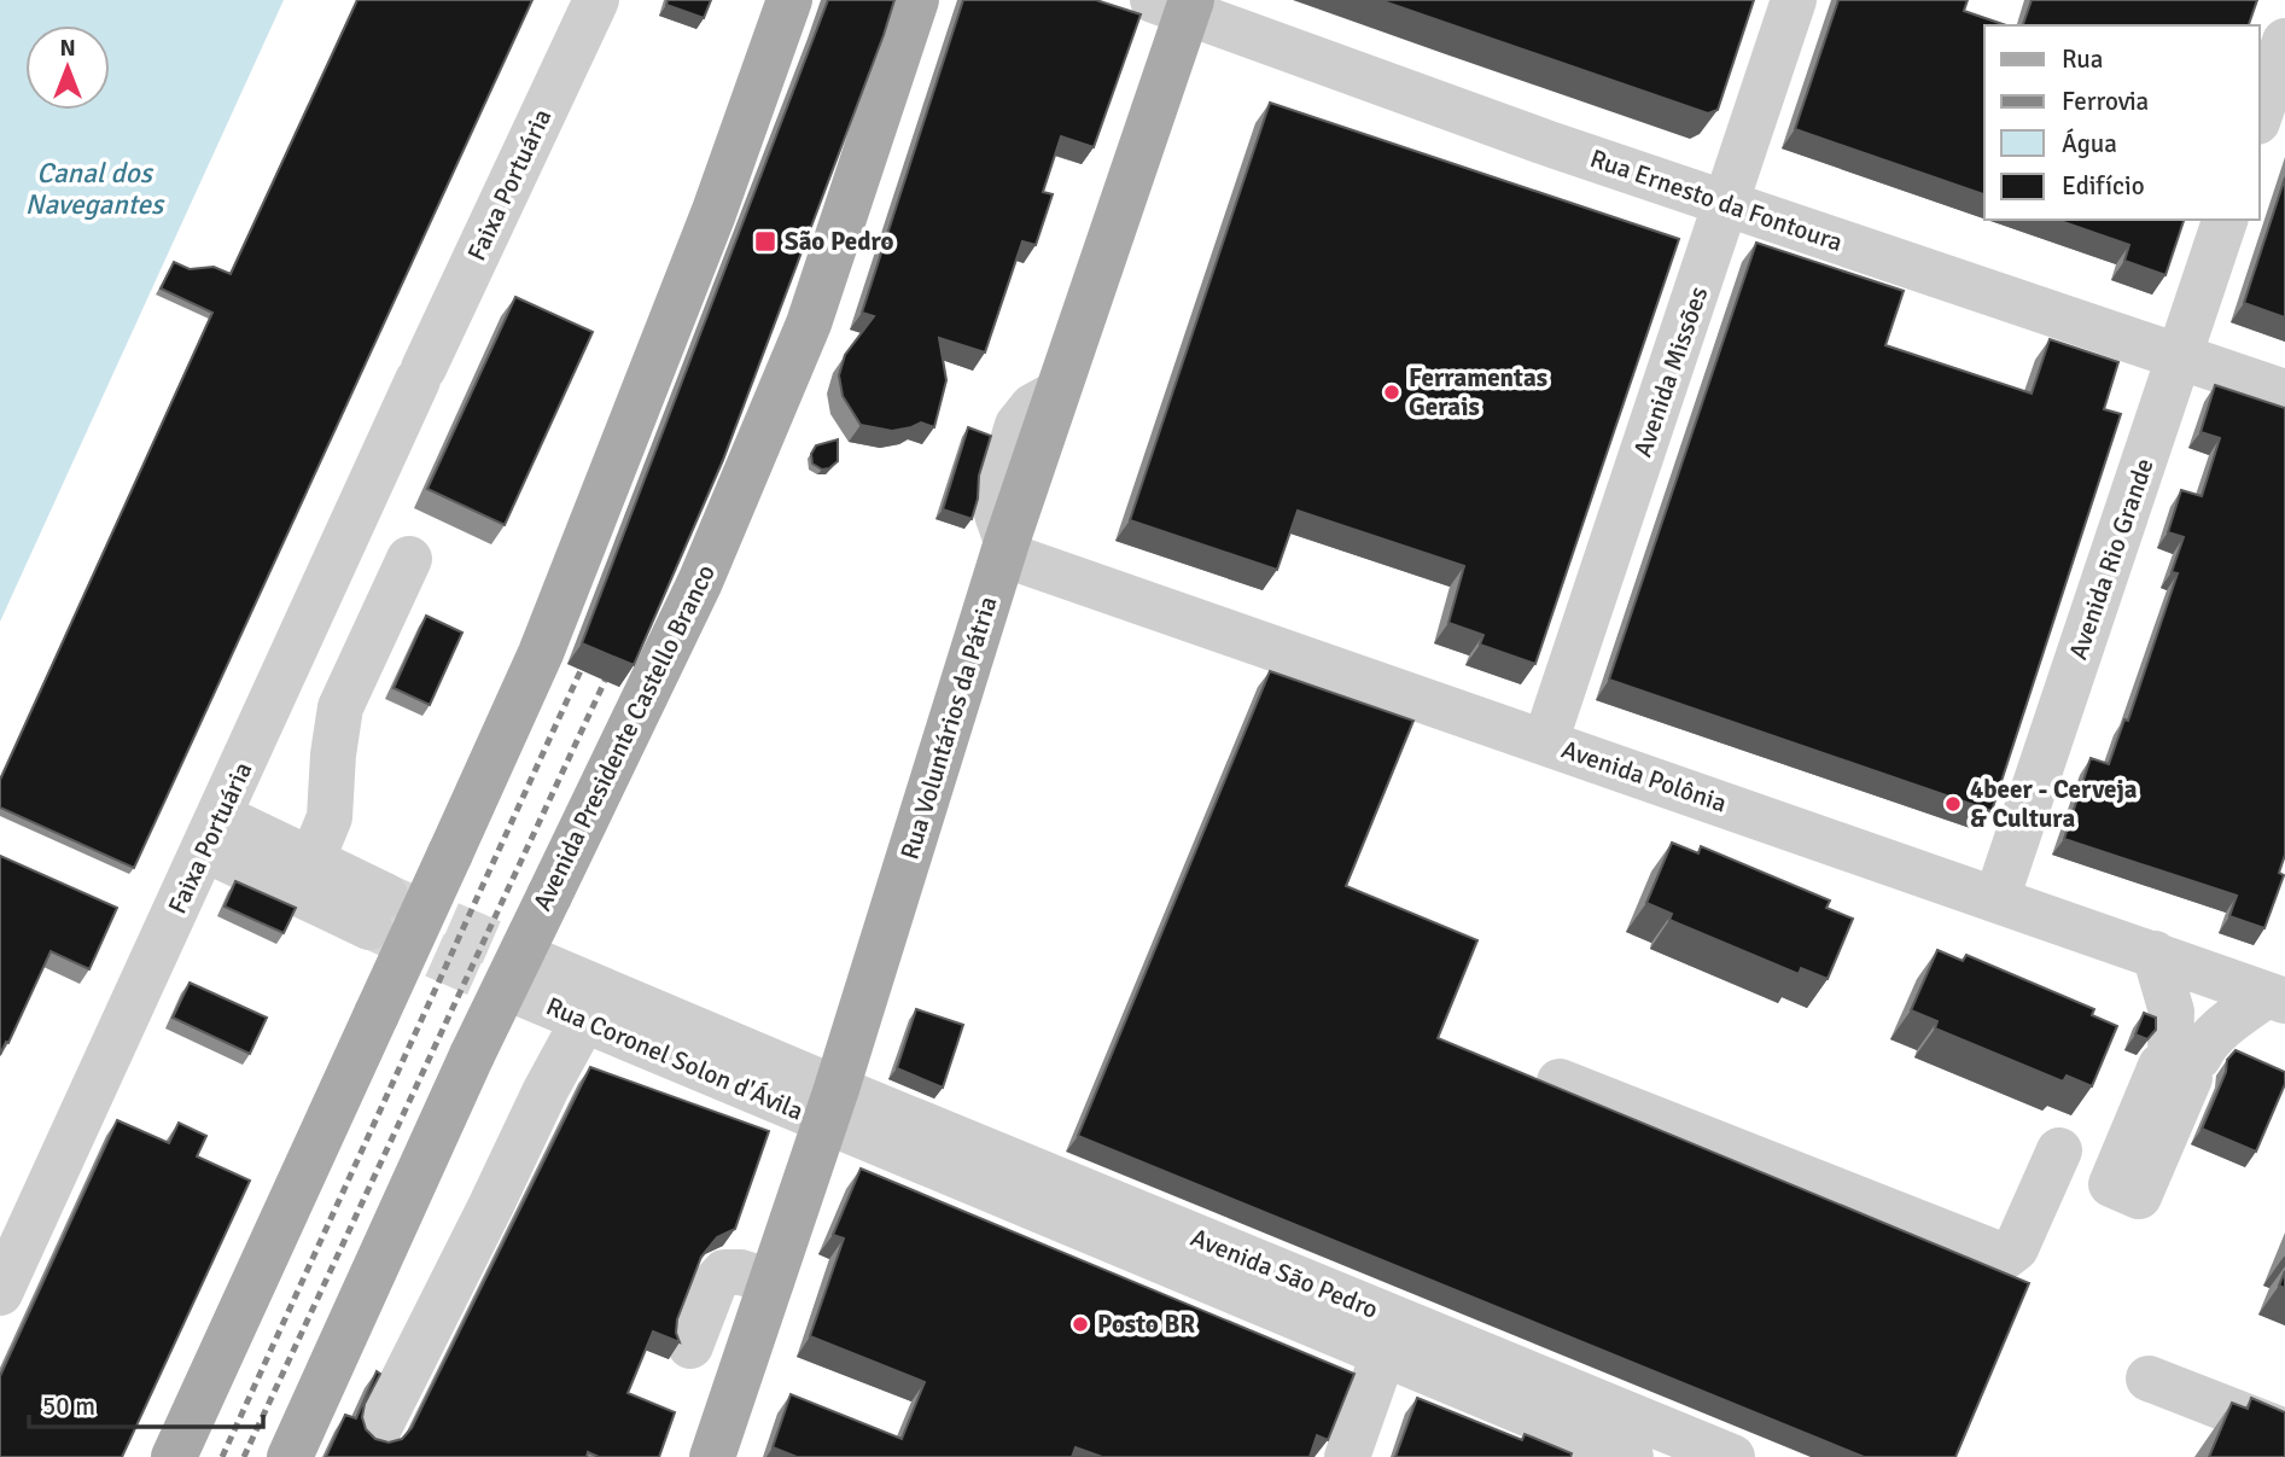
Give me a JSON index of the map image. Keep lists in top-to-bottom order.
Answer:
{
  "streets": {
    "main road": ["Rua Voluntários da Pátria", "Avenida Presidente Castello Branco"],
    "street": [
      "Faixa Portuária",
      "Rua Ernesto da Fontoura",
      "Avenida Missões",
      "Avenida Rio Grande",
      "Avenida Polônia",
      "Rua Coronel Solon d'Ávila",
      "Avenida São Pedro"
    ]
  },
  "crossings": [
    ["Rua Ernesto da Fontoura", "Avenida Missões"],
    ["Rua Ernesto da Fontoura", "Avenida Rio Grande"],
    ["Rua Ernesto da Fontoura", "Rua Voluntários da Pátria"],
    ["Avenida Missões", "Avenida Polônia"],
    ["Avenida Rio Grande", "Avenida Polônia"],
    ["Rua Voluntários da Pátria", "Avenida Polônia"],
    ["Rua Voluntários da Pátria", "Rua Coronel Solon d'Ávila"],
    ["Rua Voluntários da Pátria", "Avenida São Pedro"],
    ["Rua Coronel Solon d'Ávila", "Avenida São Pedro"]
  ],
  "water": ["Canal dos Navegantes"],
  "places": {
    "transit": ["São Pedro"],
    "other": ["Ferramentas Gerais", "4beer - Cerveja & Cultura", "Posto BR"]
  },
  "legend": [
    "Rua",
    "Ferrovia",
    "Água",
    "Edifício"
  ],
  "scale_bar": "50 m",
  "north": "top"
}
